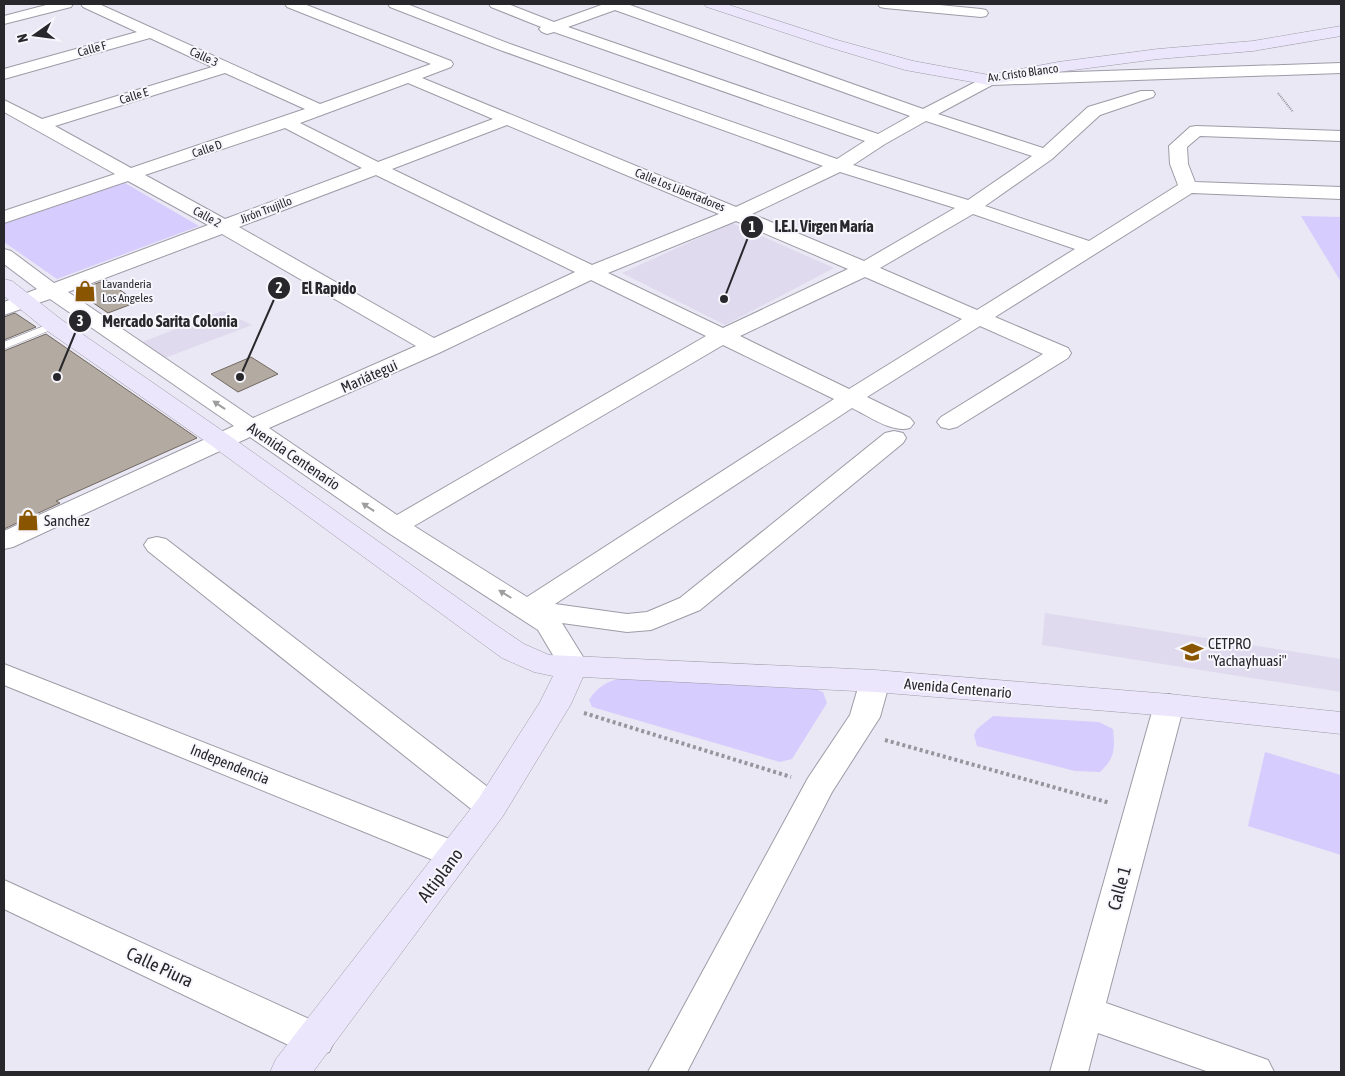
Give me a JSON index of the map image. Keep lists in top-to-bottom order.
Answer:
{
  "streets": {
    "street": [
      "Calle F",
      "Calle 3",
      "Av. Cristo Blanco",
      "Calle E",
      "Calle D",
      "Calle Los Libertadores",
      "Jirón Trujillo",
      "Calle 2",
      "Mariátegui",
      "Avenida Centenario",
      "Independencia",
      "Altiplano",
      "Calle 1",
      "Calle Piura"
    ]
  },
  "crossings": [
    ["Calle F", "Calle 3"],
    ["Calle 3", "Calle E"],
    ["Calle 3", "Calle D"],
    ["Av. Cristo Blanco", "Mariátegui"],
    ["Calle E", "Calle 2"],
    ["Calle D", "Calle Los Libertadores"],
    ["Calle D", "Calle 2"],
    ["Calle Los Libertadores", "Jirón Trujillo"],
    ["Calle Los Libertadores", "Mariátegui"],
    ["Jirón Trujillo", "Calle 2"],
    ["Jirón Trujillo", "Avenida Centenario"],
    ["Calle 2", "Mariátegui"],
    ["Mariátegui", "Avenida Centenario"],
    ["Avenida Centenario", "Altiplano"],
    ["Avenida Centenario", "Calle 1"],
    ["Independencia", "Altiplano"],
    ["Altiplano", "Calle Piura"]
  ],
  "places": {
    "shop": ["Lavanderia Los Angeles", "Sanchez"],
    "other": ["I.E.I. Virgen María", "Mercado Sarita Colonia", "El Rapido"],
    "school or university": ["CETPRO \"Yachayhuasi\""]
  },
  "north": "left"
}
